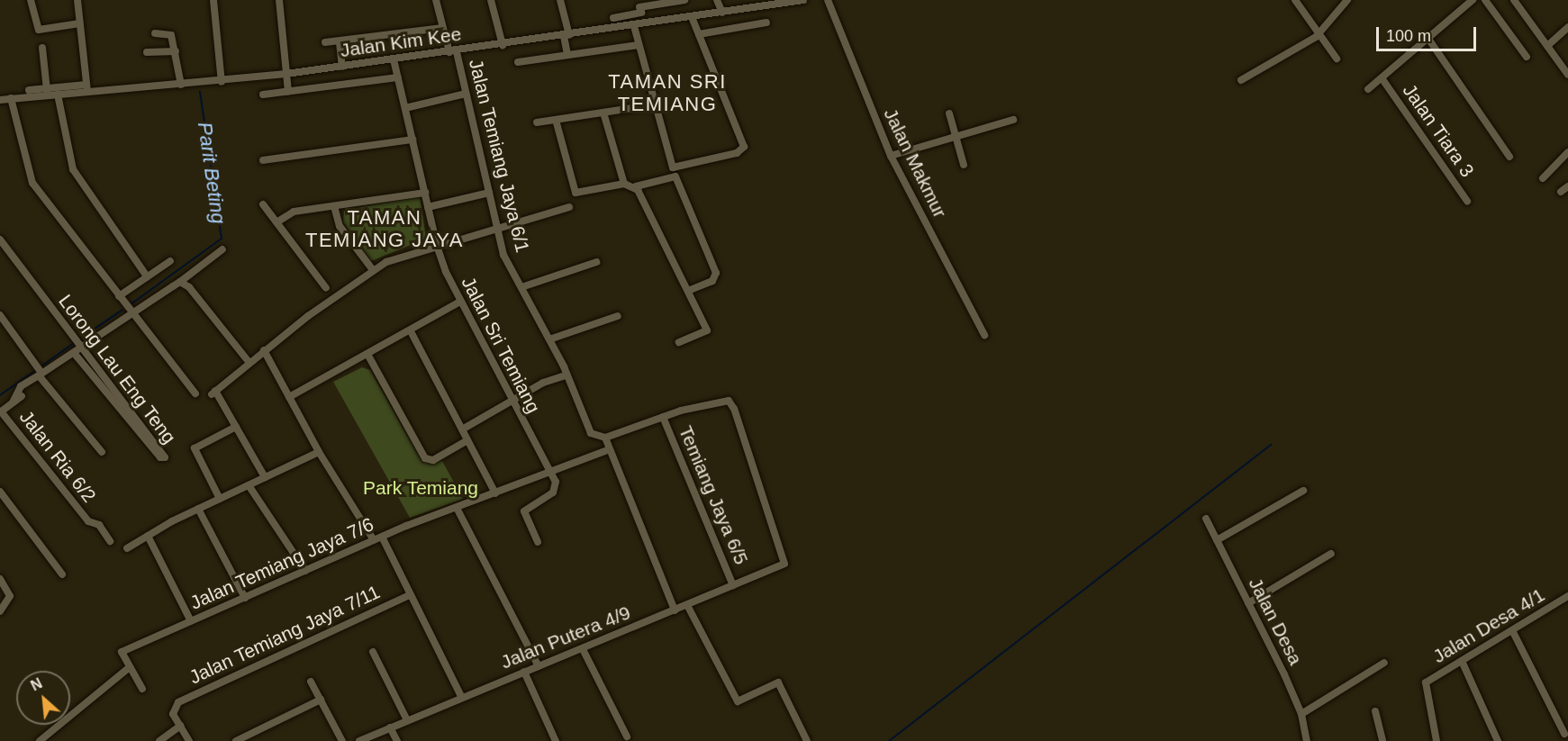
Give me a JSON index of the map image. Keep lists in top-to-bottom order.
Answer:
{
  "streets": {
    "street": [
      "Jalan Kim Kee",
      "Jalan Tiara 3",
      "Jalan Temiang Jaya 6/1",
      "Jalan Makmur",
      "Jalan Sri Temiang",
      "Lorong Lau Eng Teng",
      "Jalan Ria 6/2",
      "Temiang Jaya 6/5",
      "Jalan Temiang Jaya 7/6",
      "Jalan Desa",
      "Jalan Desa 4/1",
      "Jalan Temiang Jaya 7/11",
      "Jalan Putera 4/9"
    ]
  },
  "crossings": [
    ["Jalan Kim Kee", "Jalan Temiang Jaya 6/1"],
    ["Jalan Kim Kee", "Jalan Sri Temiang"],
    ["Jalan Temiang Jaya 6/1", "Jalan Putera 4/9"],
    ["Jalan Sri Temiang", "Jalan Temiang Jaya 7/6"],
    ["Temiang Jaya 6/5", "Jalan Putera 4/9"]
  ],
  "districts": ["TAMAN SRI TEMIANG", "TAMAN TEMIANG JAYA"],
  "water": ["Parit Beting"],
  "parks": ["Park Temiang"],
  "scale_bar": "100 m",
  "north": "top left"
}
